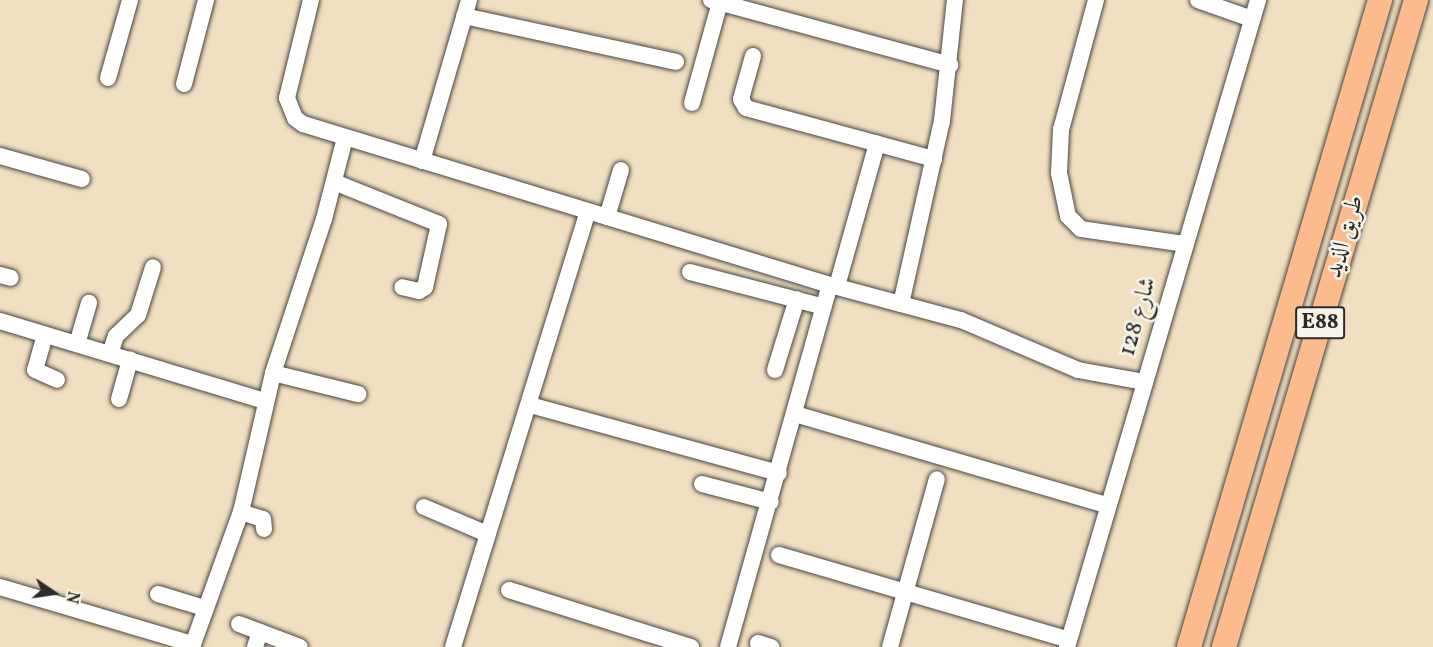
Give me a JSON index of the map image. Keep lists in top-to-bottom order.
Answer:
{
  "streets": {
    "highway": ["طريق الذيد", "E88"],
    "street": ["شارع 128"]
  },
  "north": "right"
}
